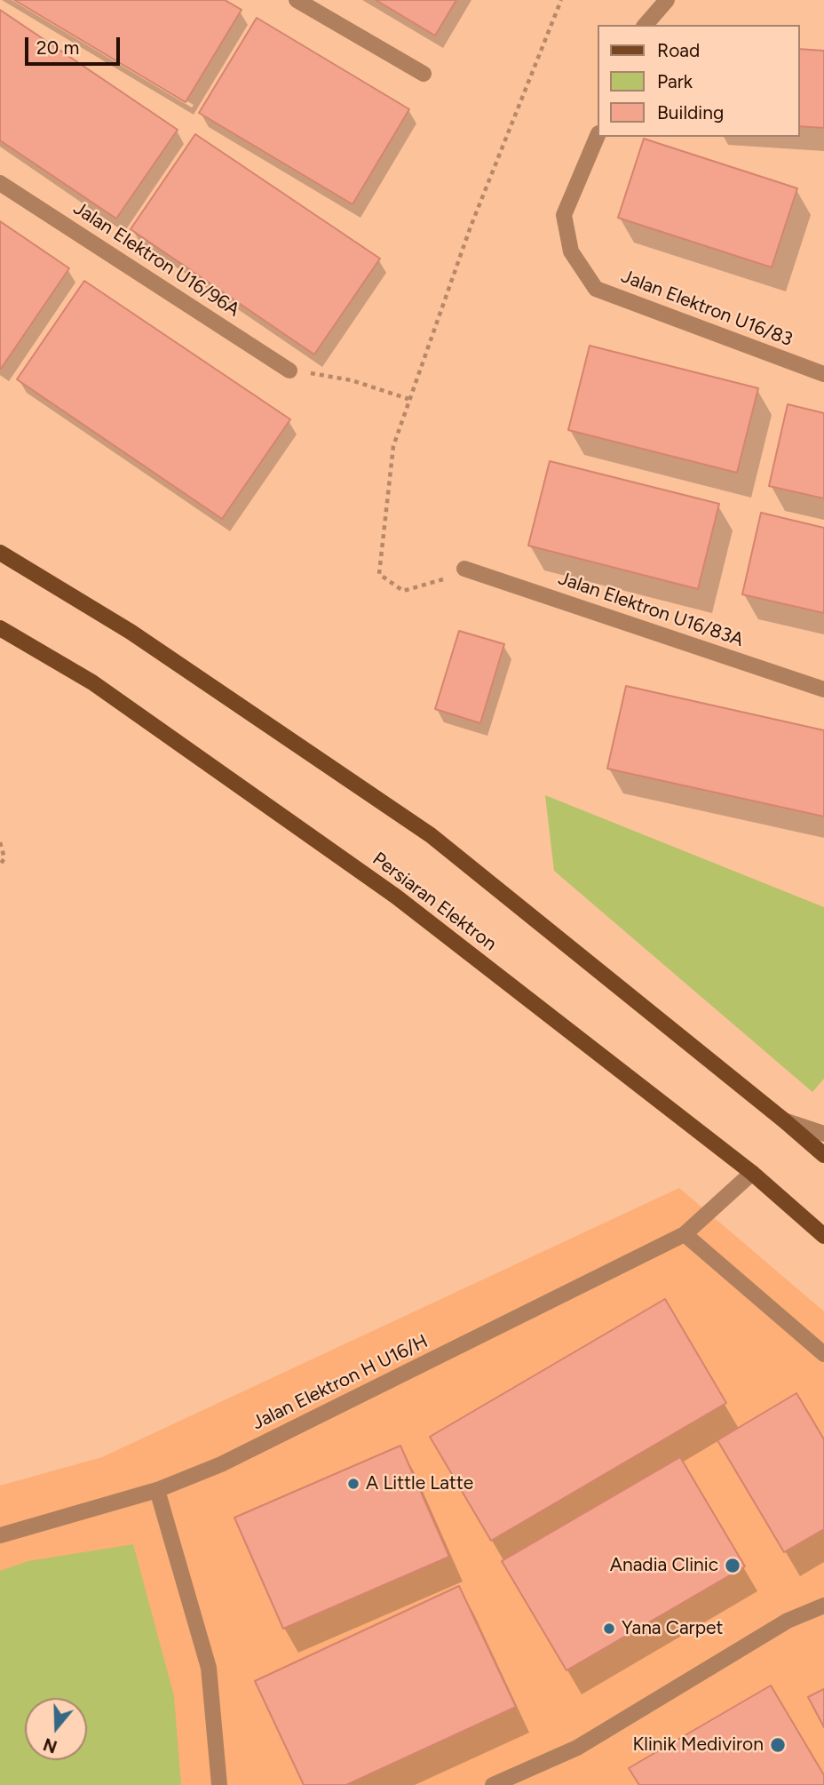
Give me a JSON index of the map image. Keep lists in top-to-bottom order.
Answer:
{
  "streets": {
    "main road": ["Persiaran Elektron"],
    "street": [
      "Jalan Elektron U16/96A",
      "Jalan Elektron U16/83",
      "Jalan Elektron U16/83A",
      "Jalan Elektron H U16/H"
    ]
  },
  "crossings": [
    ["Persiaran Elektron", "Jalan Elektron H U16/H"]
  ],
  "places": [
    "A Little Latte",
    "Anadia Clinic",
    "Yana Carpet",
    "Klinik Mediviron"
  ],
  "legend": ["Road", "Park", "Building"],
  "scale_bar": "20 m",
  "north": "bottom"
}
